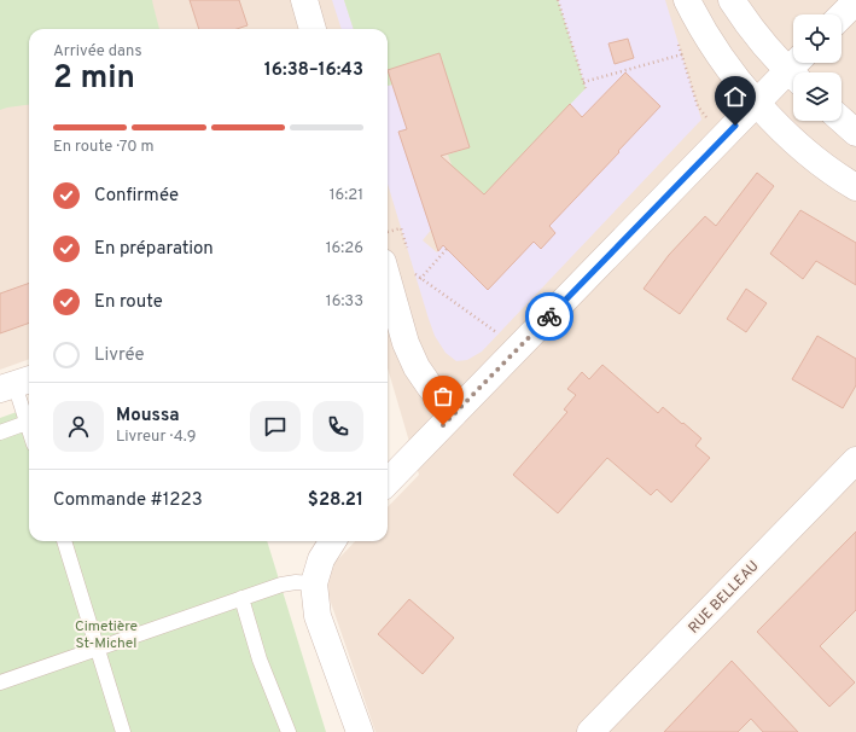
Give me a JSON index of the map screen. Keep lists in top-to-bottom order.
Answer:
{
  "streets": {
    "street": ["RUE BELLEAU"]
  },
  "parks": ["Cimetière St-Michel"],
  "page": {
    "heading": ["2 min", "Arrivée dans", "16:38–16:43"],
    "panel": [
      "Moussa",
      "Livreur · 4.9",
      "Commande #1223",
      "$28.21"
    ],
    "bar": "En route · 70 m",
    "list": [
      ["Confirmée", "16:21"],
      ["En préparation", "16:26"],
      ["En route", "16:33"],
      "Livrée"
    ]
  }
}
